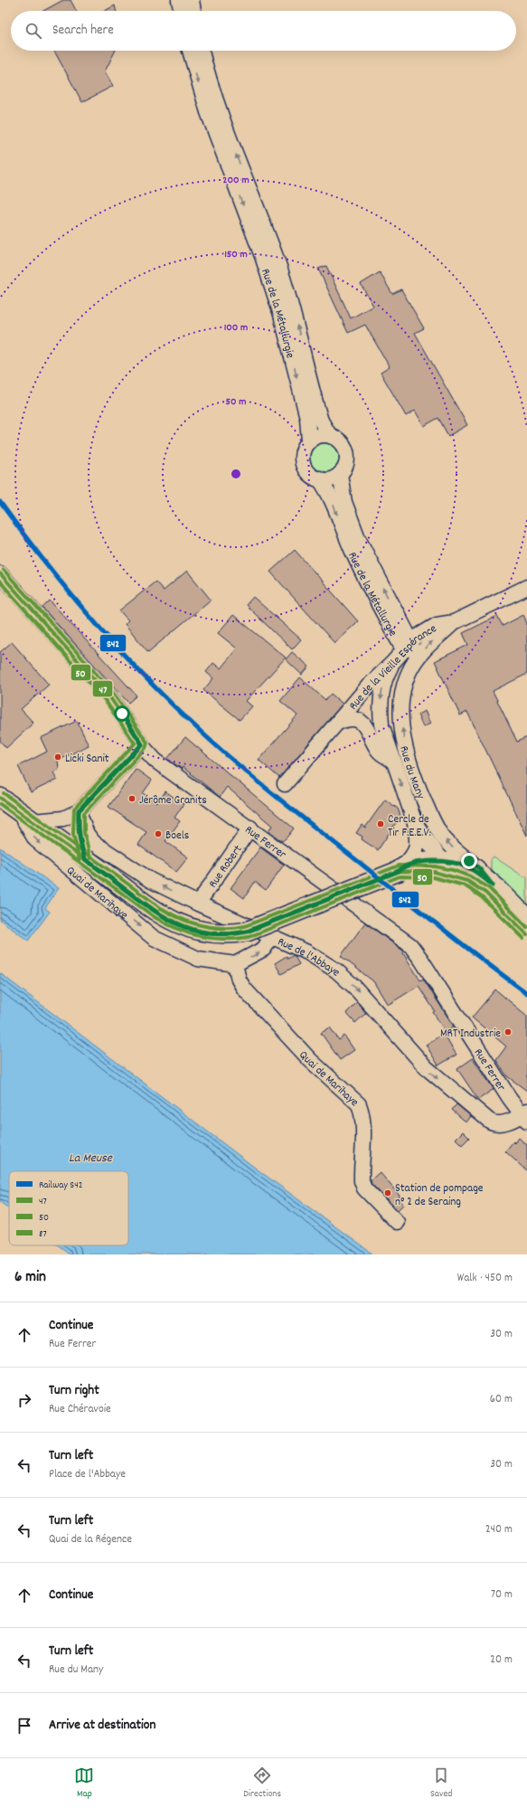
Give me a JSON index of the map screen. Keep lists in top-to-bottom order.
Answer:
{
  "streets": {
    "main road": ["Rue du Many"],
    "street": [
      "Rue de la Métallurgie",
      "Rue de la Vieille Espérance",
      "Rue Ferrer",
      "Rue Robert",
      "Quai de Marihaye",
      "Rue de l'Abbaye"
    ]
  },
  "crossings": [
    ["Rue de la Métallurgie", "Rue de la Vieille Espérance"],
    ["Rue de la Vieille Espérance", "Rue du Many"],
    ["Rue Ferrer", "Rue Robert"],
    ["Rue Ferrer", "Rue de l'Abbaye"],
    ["Rue Robert", "Rue de l'Abbaye"]
  ],
  "one_way": ["Quai de Marihaye"],
  "water": ["La Meuse"],
  "places": [
    "Licki Sanit",
    "Jérôme Granits",
    "Cercle de Tir F.E.E.V.",
    "Boels",
    "MRT Industrie",
    "Station de pompage n° 2 de Seraing"
  ],
  "lines": [
    "rail line S42",
    "transit line 87",
    "transit line 47",
    "transit line 50"
  ],
  "legend": [
    "Railway S42",
    "47",
    "50",
    "87"
  ],
  "page": {
    "search": "Search here",
    "heading": ["6 min", "Walk · 450 m"],
    "list": [
      ["Continue", "Rue Ferrer", "30 m"],
      ["Turn right", "Rue Chéravoie", "60 m"],
      ["Turn left", "Place de l'Abbaye", "30 m"],
      ["Turn left", "Quai de la Régence", "240 m"],
      ["Continue", "70 m"],
      ["Turn left", "Rue du Many", "20 m"],
      "Arrive at destination"
    ],
    "nav": ["Map", "Directions", "Saved"]
  },
  "rings": [
    "200 m",
    "150 m",
    "100 m",
    "50 m"
  ]
}
